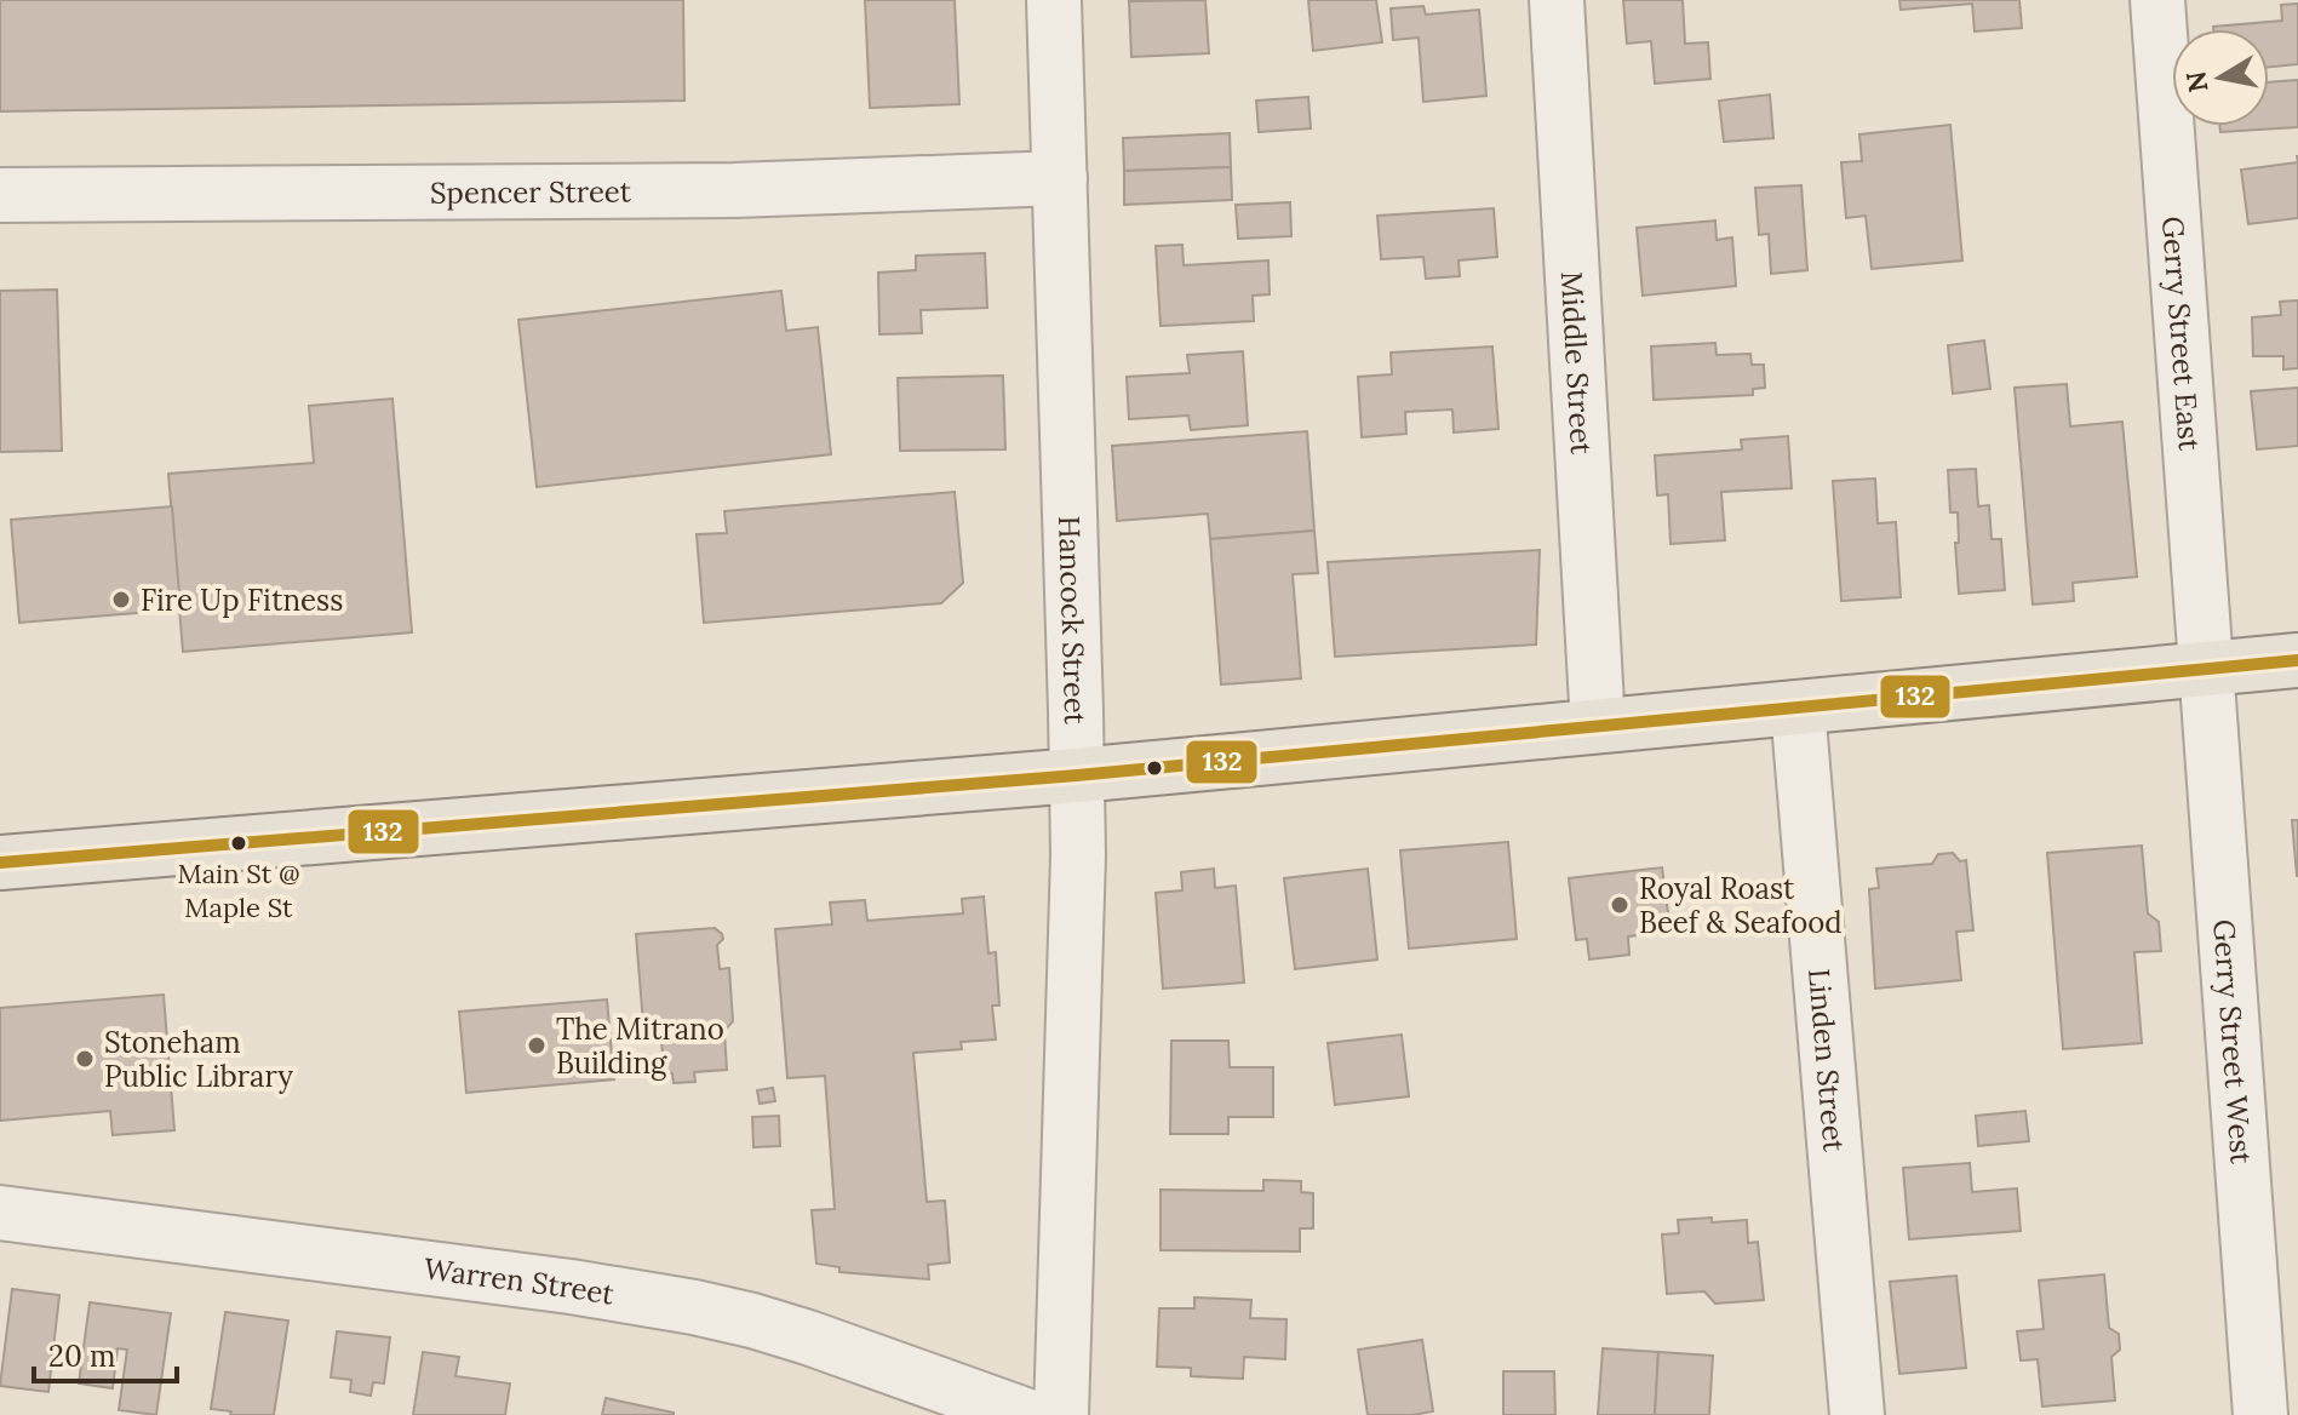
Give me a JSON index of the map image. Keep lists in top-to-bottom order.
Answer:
{
  "streets": {
    "street": [
      "Spencer Street",
      "Gerry Street East",
      "Middle Street",
      "Hancock Street",
      "Gerry Street West",
      "Linden Street",
      "Warren Street"
    ]
  },
  "crossings": [
    ["Spencer Street", "Hancock Street"],
    ["Gerry Street East", "Gerry Street West"]
  ],
  "places": [
    "Fire Up Fitness",
    "Main St @ Maple St",
    "Royal Roast Beef & Seafood",
    "The Mitrano Building",
    "Stoneham Public Library"
  ],
  "lines": ["transit line 132"],
  "scale_bar": "20 m",
  "north": "left"
}
